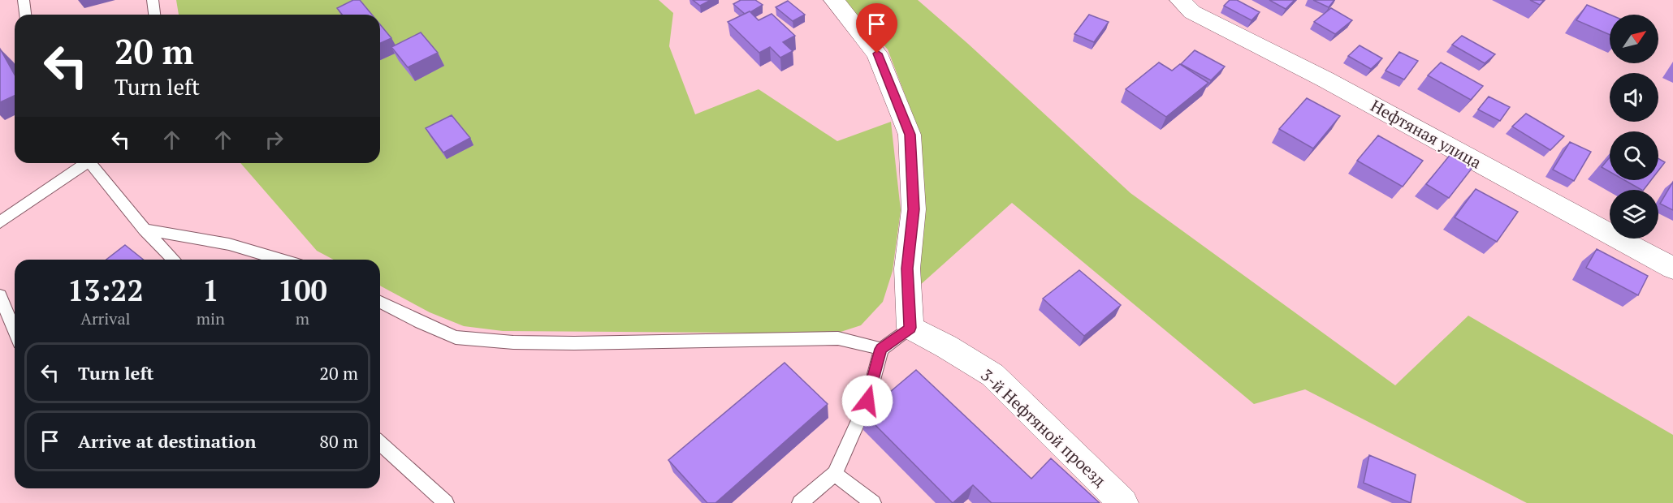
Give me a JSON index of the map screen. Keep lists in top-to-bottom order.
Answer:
{
  "streets": {
    "street": ["Нефтяная улица", "3-й Нефтяной проезд"]
  },
  "north": "top right",
  "page": {
    "turn": ["20 m", "Turn left"],
    "eta": [
      "13:22",
      "Arrival",
      "1",
      "min",
      "100",
      "m"
    ],
    "list": [
      {
        "name": "Turn left",
        "value": "20 m"
      },
      {
        "name": "Arrive at destination",
        "value": "80 m"
      }
    ]
  }
}
